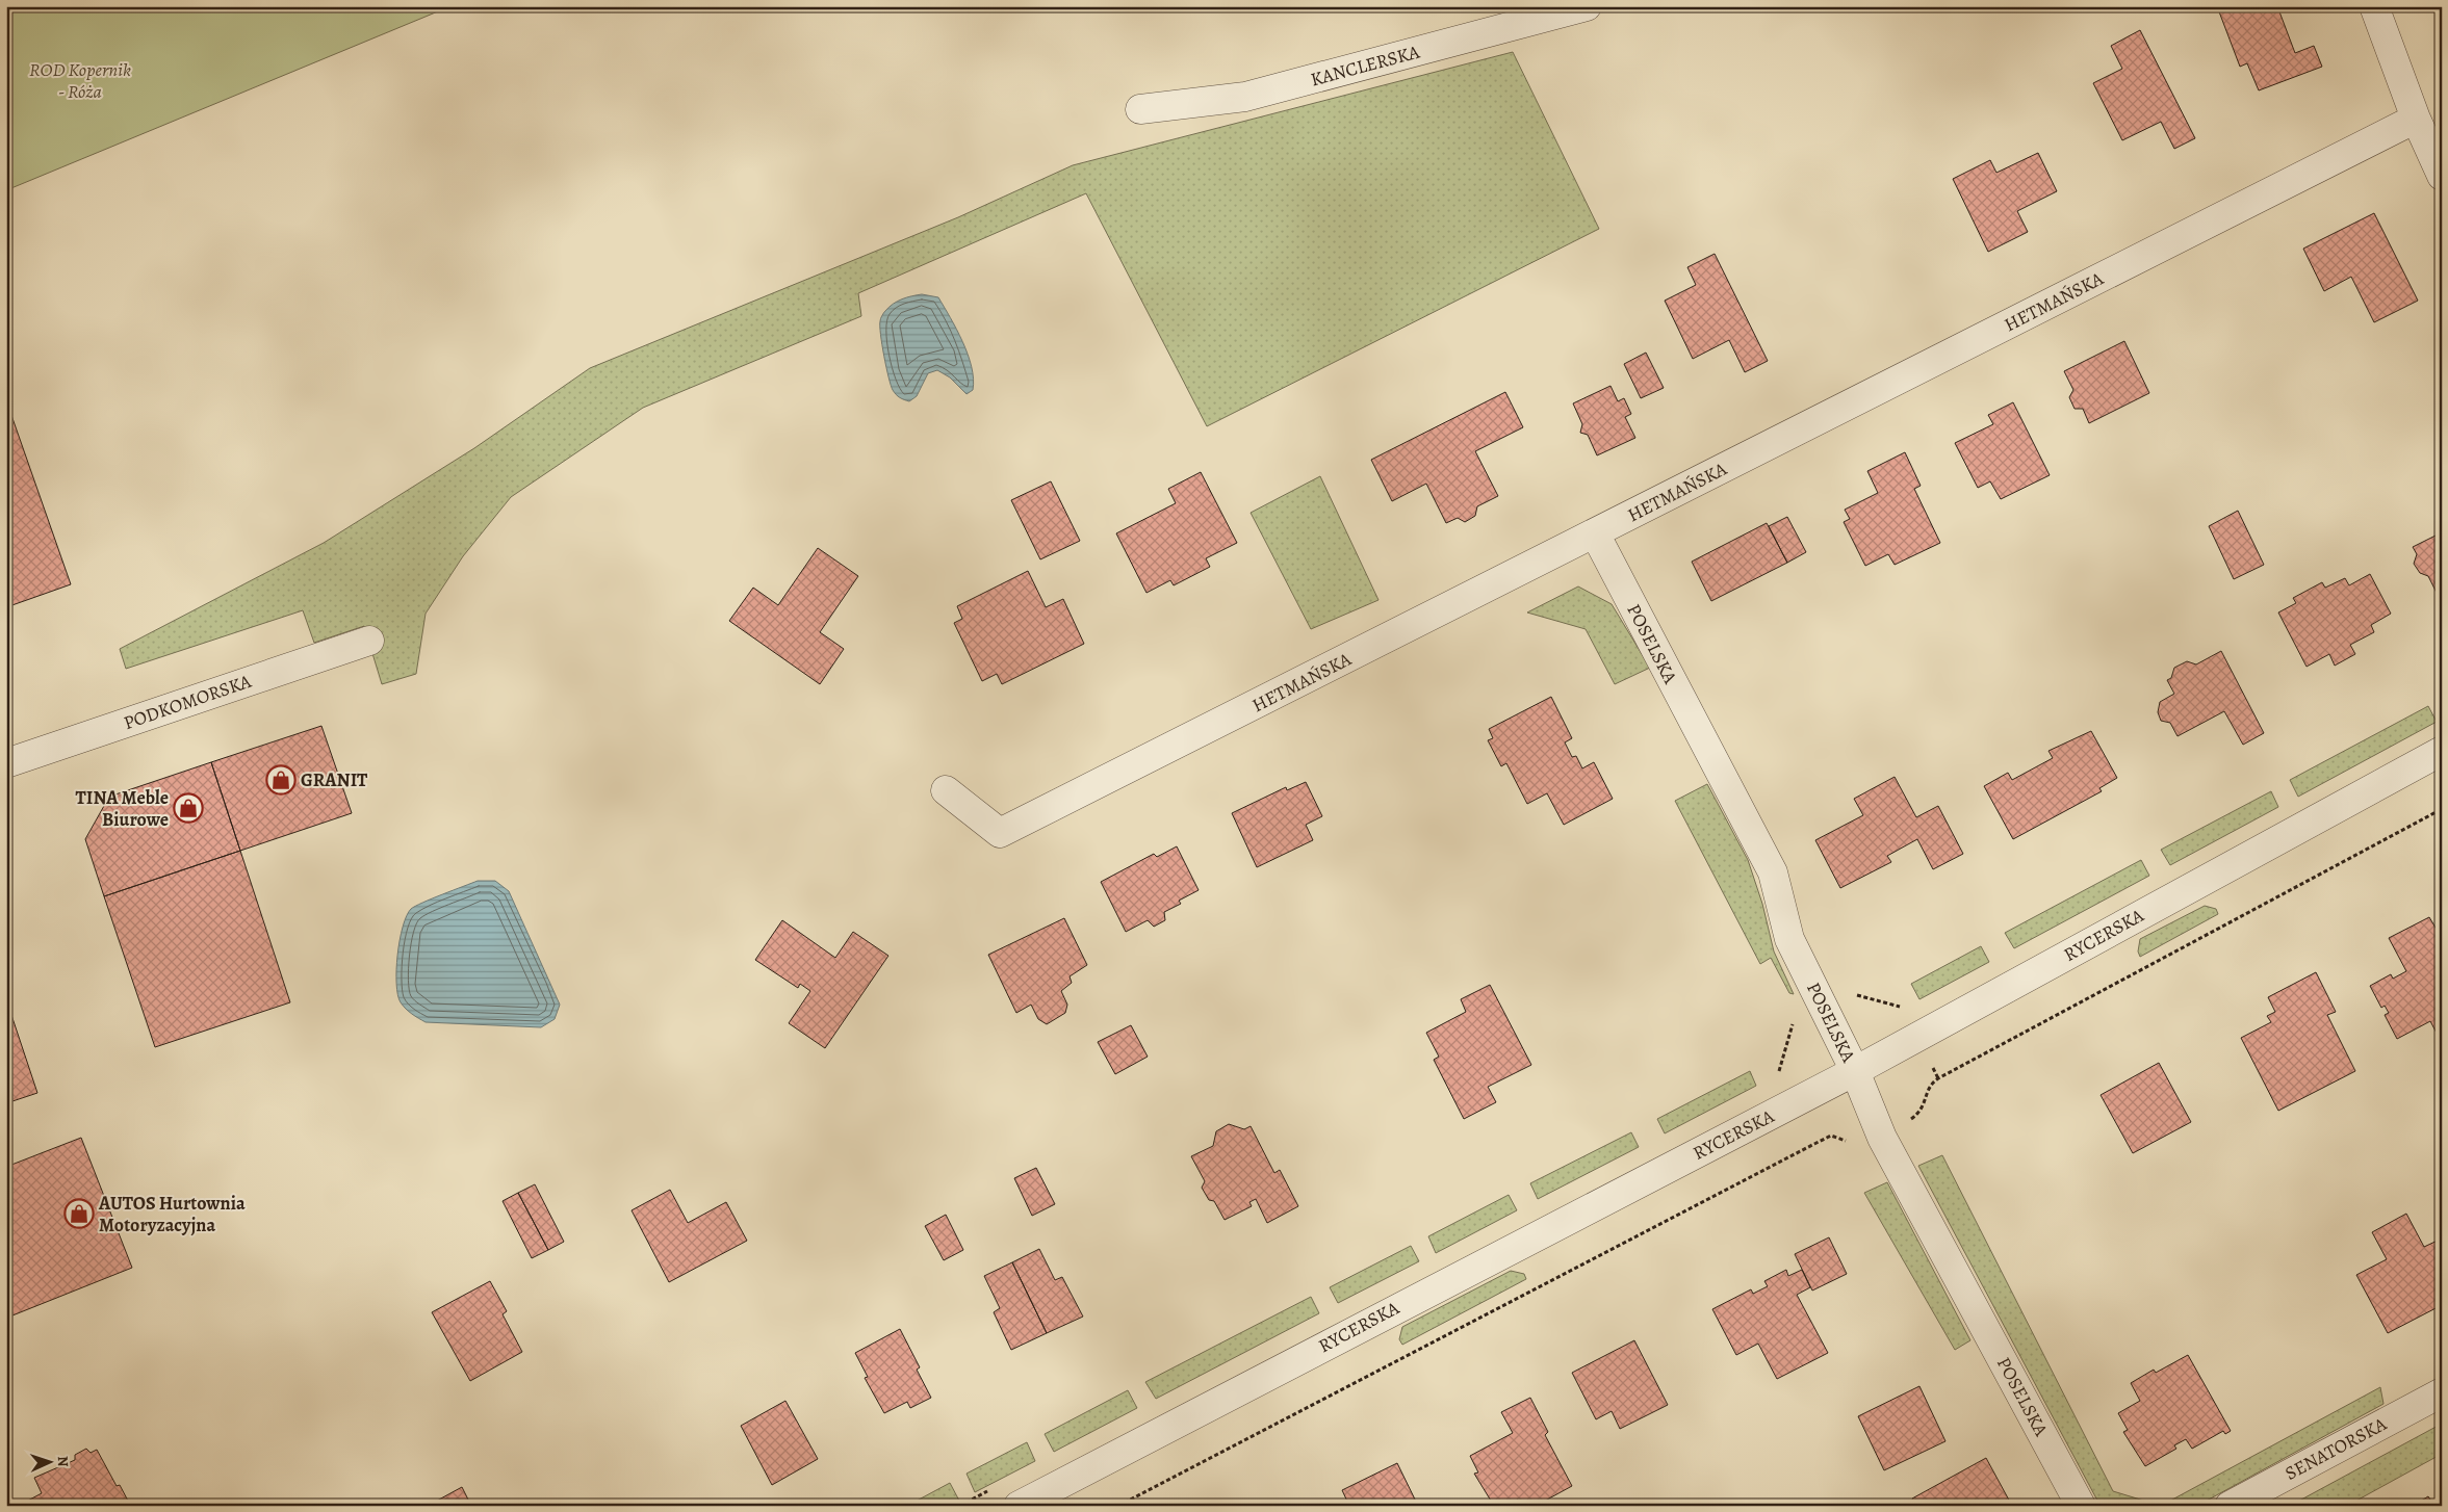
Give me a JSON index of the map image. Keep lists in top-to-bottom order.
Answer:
{
  "streets": {
    "street": [
      "KANCLERSKA",
      "HETMAŃSKA",
      "POSELSKA",
      "PODKOMORSKA",
      "RYCERSKA",
      "SENATORSKA"
    ]
  },
  "crossings": [
    ["HETMAŃSKA", "POSELSKA"],
    ["POSELSKA", "RYCERSKA"]
  ],
  "parks": ["ROD Kopernik - Róża"],
  "places": {
    "shop": ["GRANIT", "TINA Meble Biurowe", "AUTOS Hurtownia Motoryzacyjna"]
  },
  "north": "right"
}
